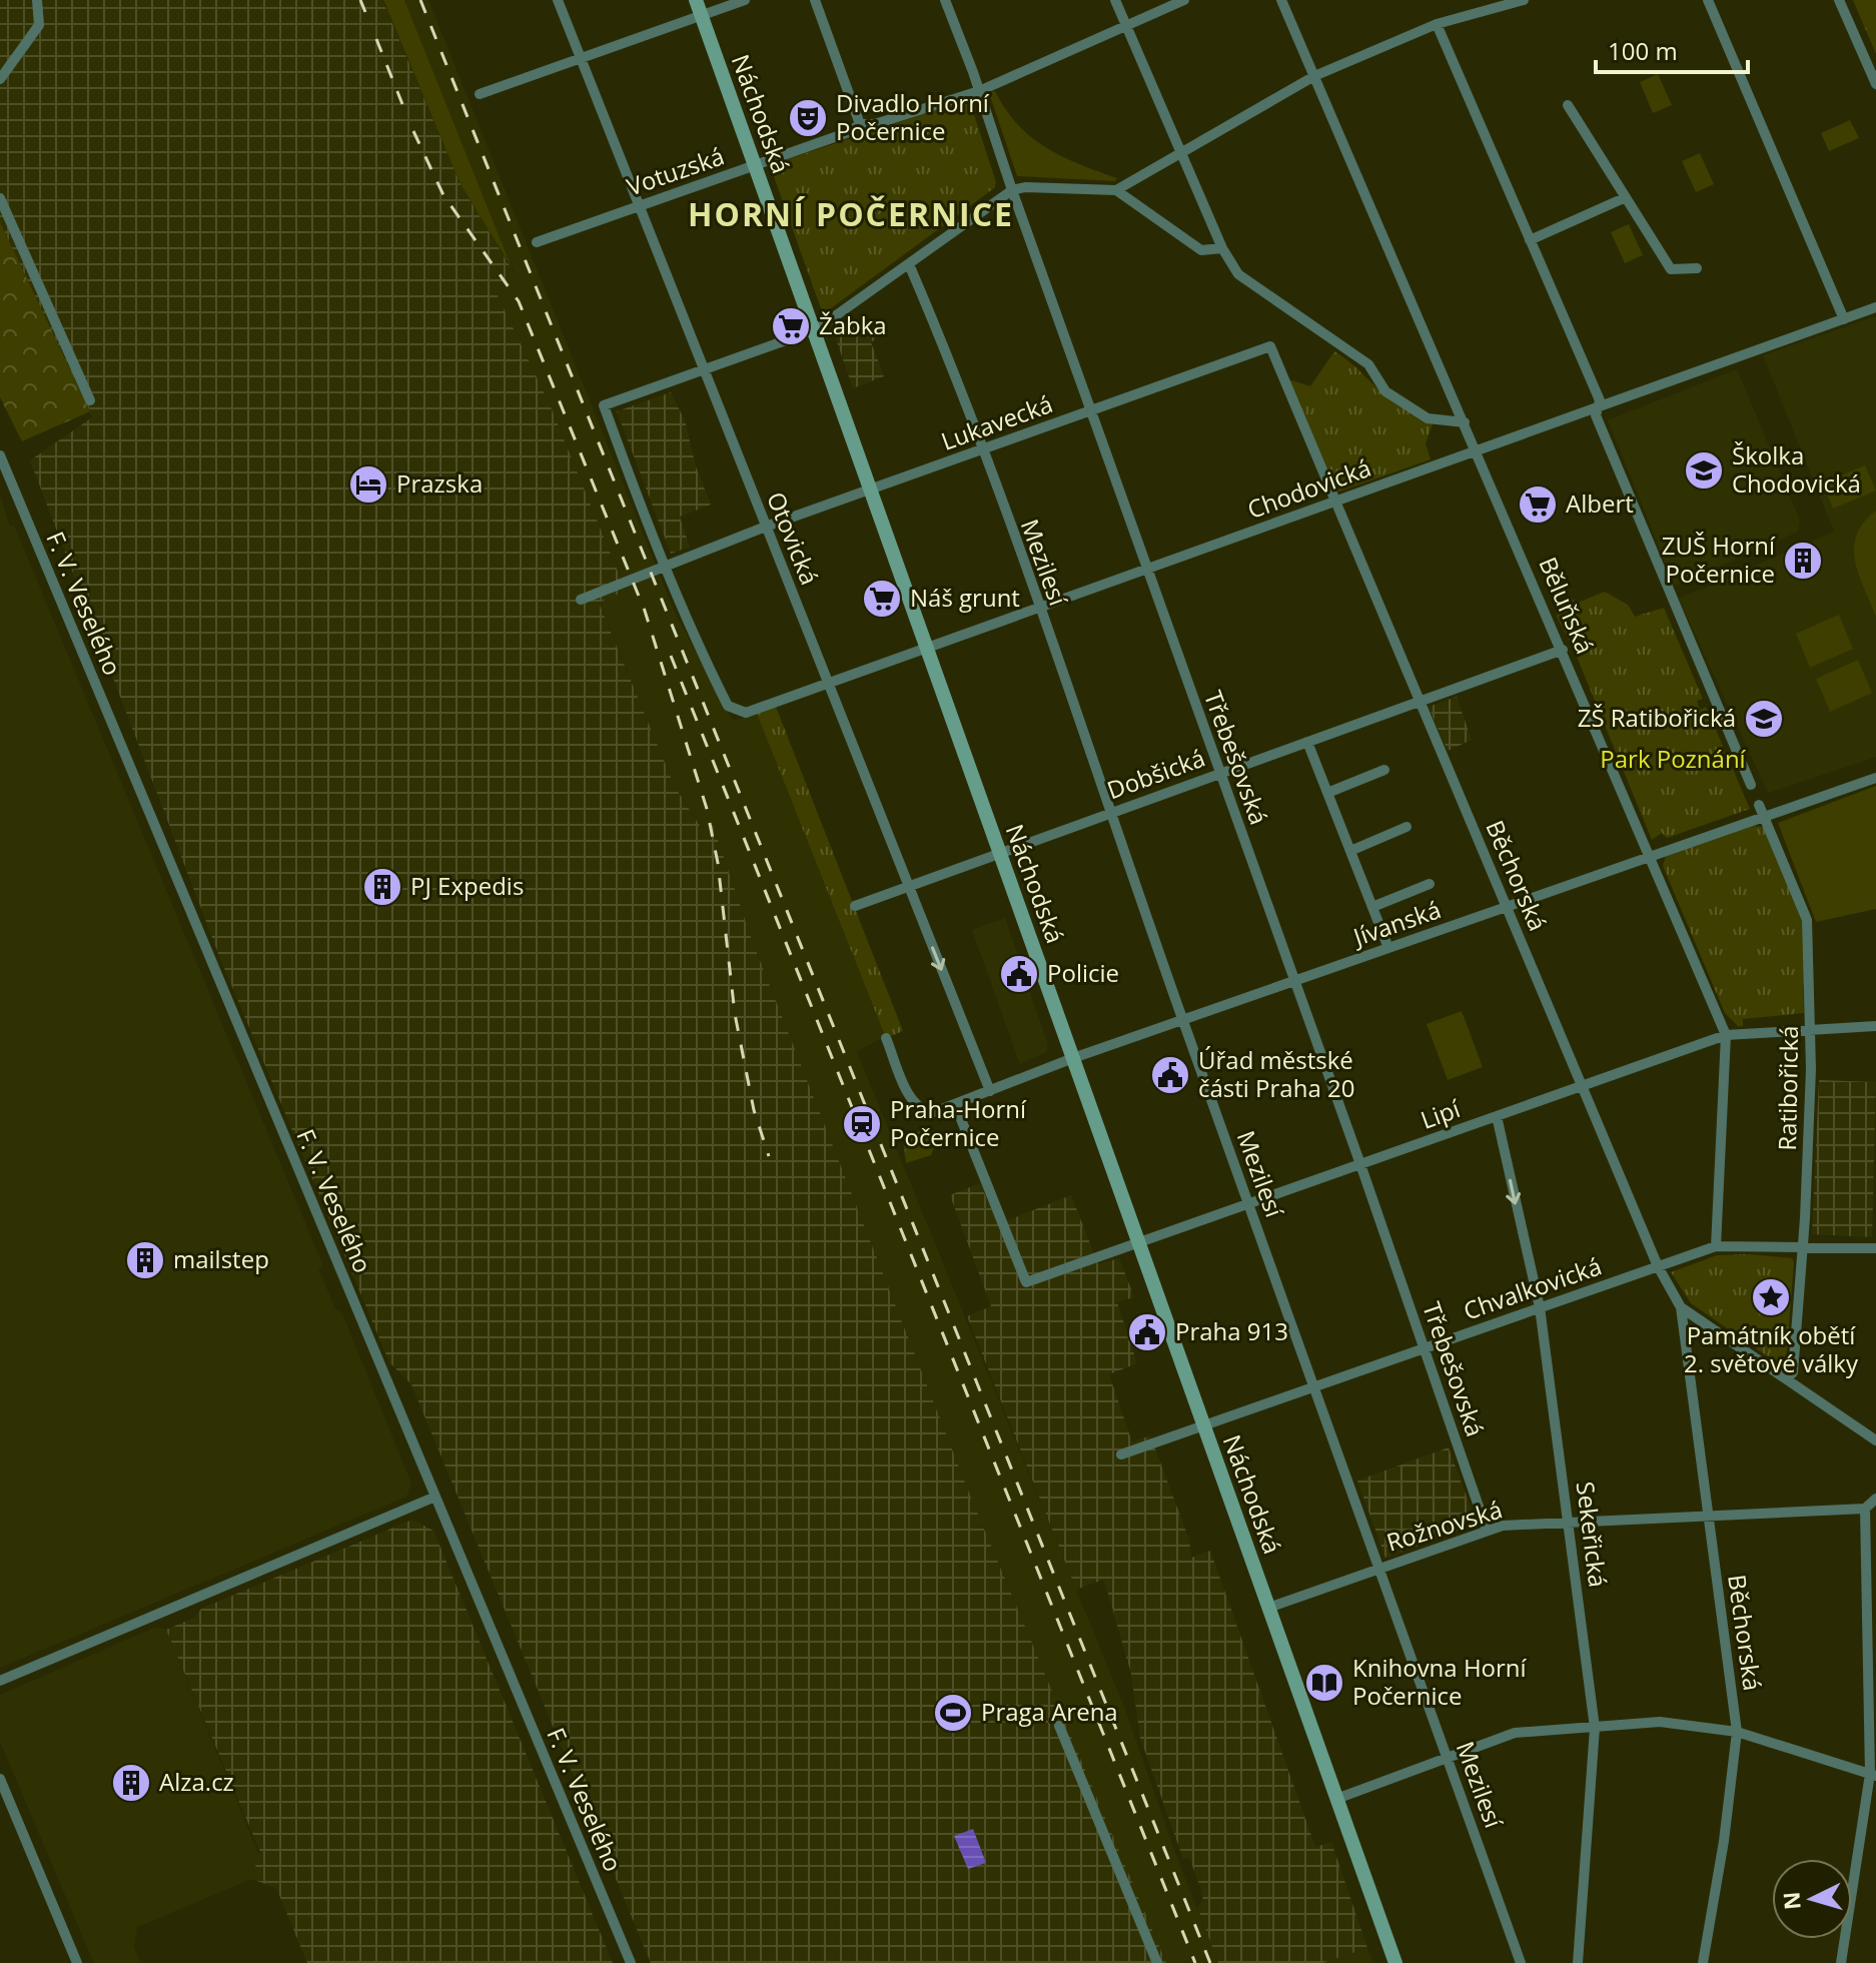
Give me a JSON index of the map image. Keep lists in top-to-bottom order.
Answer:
{
  "streets": {
    "main road": ["Náchodská"],
    "street": [
      "Votuzská",
      "Lukavecká",
      "Chodovická",
      "Otovická",
      "Mezilesí",
      "F. V. Veselého",
      "Běluňská",
      "Třebešovská",
      "Dobšická",
      "Běchorská",
      "Jívanská",
      "Ratibořická",
      "Lipí",
      "Chvalkovická",
      "Rožnovská",
      "Sekeřická"
    ]
  },
  "crossings": [
    ["Náchodská", "Votuzská"],
    ["Náchodská", "Lukavecká"],
    ["Náchodská", "Chodovická"],
    ["Náchodská", "Dobšická"],
    ["Náchodská", "Jívanská"],
    ["Náchodská", "Lipí"],
    ["Náchodská", "Chvalkovická"],
    ["Náchodská", "Rožnovská"],
    ["Votuzská", "Otovická"],
    ["Votuzská", "Třebešovská"],
    ["Lukavecká", "Chodovická"],
    ["Lukavecká", "Otovická"],
    ["Lukavecká", "Mezilesí"],
    ["Lukavecká", "Třebešovská"],
    ["Lukavecká", "Běchorská"],
    ["Chodovická", "Otovická"],
    ["Chodovická", "Mezilesí"],
    ["Chodovická", "Běluňská"],
    ["Chodovická", "Třebešovská"],
    ["Chodovická", "Běchorská"],
    ["Otovická", "Dobšická"],
    ["Otovická", "Jívanská"],
    ["Mezilesí", "Dobšická"],
    ["Mezilesí", "Jívanská"],
    ["Mezilesí", "Lipí"],
    ["Mezilesí", "Chvalkovická"],
    ["Mezilesí", "Rožnovská"],
    ["Běluňská", "Dobšická"],
    ["Běluňská", "Jívanská"],
    ["Běluňská", "Lipí"],
    ["Běluňská", "Chvalkovická"],
    ["Třebešovská", "Dobšická"],
    ["Třebešovská", "Jívanská"],
    ["Třebešovská", "Lipí"],
    ["Třebešovská", "Chvalkovická"],
    ["Třebešovská", "Rožnovská"],
    ["Dobšická", "Běchorská"],
    ["Běchorská", "Jívanská"],
    ["Běchorská", "Lipí"],
    ["Běchorská", "Chvalkovická"],
    ["Běchorská", "Rožnovská"],
    ["Jívanská", "Ratibořická"],
    ["Jívanská", "Lipí"],
    ["Ratibořická", "Lipí"],
    ["Ratibořická", "Chvalkovická"],
    ["Lipí", "Sekeřická"],
    ["Chvalkovická", "Sekeřická"],
    ["Rožnovská", "Sekeřická"]
  ],
  "districts": ["HORNÍ POČERNICE"],
  "parks": ["Park Poznání"],
  "places": {
    "theatre": ["Divadlo Horní Počernice"],
    "supermarket": ["Žabka", "Albert", "Náš grunt"],
    "school or university": ["Školka Chodovická", "ZŠ Ratibořická"],
    "hotel": ["Prazska"],
    "building": [
      "ZUŠ Horní Počernice",
      "PJ Expedis",
      "mailstep",
      "Alza.cz"
    ],
    "public building": ["Policie", "Úřad městské části Praha 20", "Praha 913"],
    "station": ["Praha-Horní Počernice"],
    "place": ["Památník obětí 2. světové války"],
    "library": ["Knihovna Horní Počernice"],
    "sports": ["Praga Arena"]
  },
  "scale_bar": "100 m",
  "north": "left"
}
